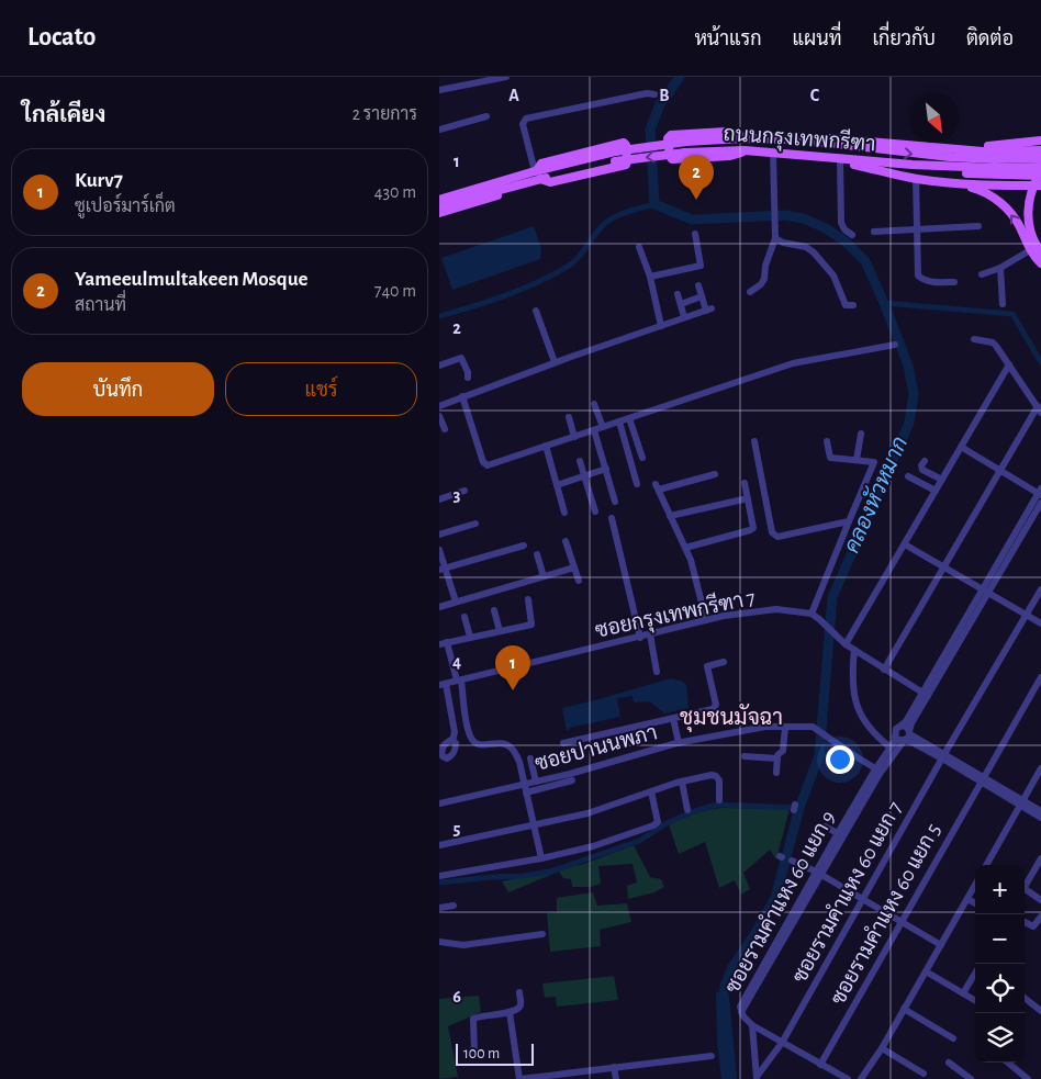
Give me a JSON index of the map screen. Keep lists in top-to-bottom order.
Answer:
{
  "streets": {
    "main road": ["ถนนกรุงเทพกรีฑา"],
    "street": [
      "ซอยกรุงเทพกรีฑา 7",
      "ซอยปานนพภา",
      "ซอยรามคำแหง 60 แยก 7",
      "ซอยรามคำแหง 60 แยก 9",
      "ซอยรามคำแหง 60 แยก 5"
    ]
  },
  "crossings": [
    ["ซอยปานนพภา", "ซอยรามคำแหง 60 แยก 9"]
  ],
  "districts": ["ชุมชนมัจฉา"],
  "water": ["คลองหัวหมาก"],
  "scale_bar": "100 m",
  "north": "bottom right",
  "page": {
    "header": "Locato",
    "nav": [
      "หน้าแรก",
      "แผนที่",
      "เกี่ยวกับ",
      "ติดต่อ"
    ],
    "heading": ["ใกล้เคียง", "2 รายการ"],
    "list": [
      {
        "mark": "1",
        "name": "Kurv7",
        "note": "ซูเปอร์มาร์เก็ต",
        "value": "430 m"
      },
      {
        "mark": "2",
        "name": "Yameeulmultakeen Mosque",
        "note": "สถานที่",
        "value": "740 m"
      }
    ],
    "pins": ["2", "1"],
    "buttons": ["บันทึก", "แชร์"],
    "map_buttons": ["+", "−"],
    "scale": "100 m"
  },
  "grid": {
    "columns": ["A", "B", "C"],
    "rows": [
      "1",
      "2",
      "3",
      "4",
      "5",
      "6"
    ]
  }
}
